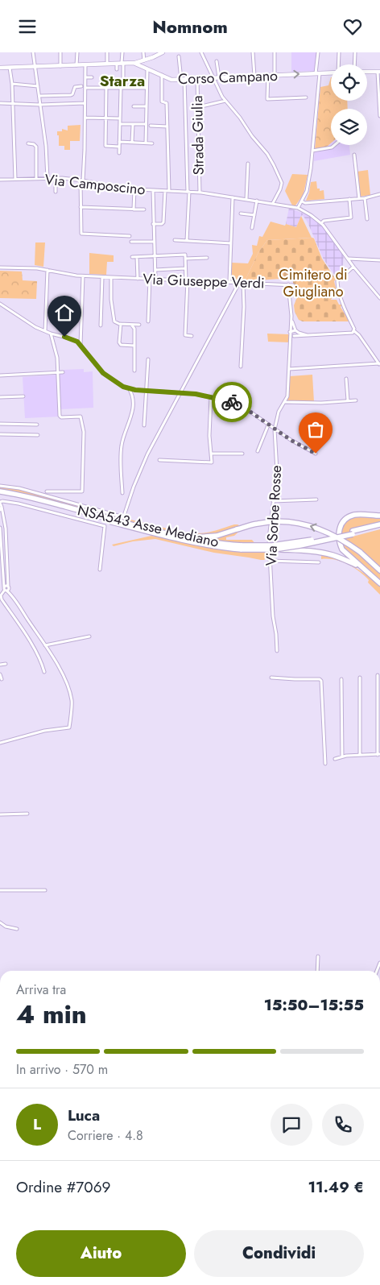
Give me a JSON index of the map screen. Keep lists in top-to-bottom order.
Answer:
{
  "streets": {
    "highway": ["NSA543 Asse Mediano"],
    "main road": ["Corso Campano"],
    "street": [
      "Strada Giulia",
      "Via Camposcino",
      "Via Giuseppe Verdi",
      "Via Sorbe Rosse"
    ]
  },
  "crossings": [
    ["Corso Campano", "Strada Giulia"],
    ["Strada Giulia", "Via Camposcino"]
  ],
  "districts": ["Starza"],
  "parks": ["Cimitero di Giugliano"],
  "page": {
    "header": "Nomnom",
    "heading": ["4 min", "Arriva tra", "15:50–15:55"],
    "panel": [
      "Luca",
      "Corriere · 4.8",
      "Ordine #7069",
      "11.49 €"
    ],
    "bar": "In arrivo · 570 m",
    "round": "L",
    "buttons": ["Aiuto", "Condividi"]
  }
}
